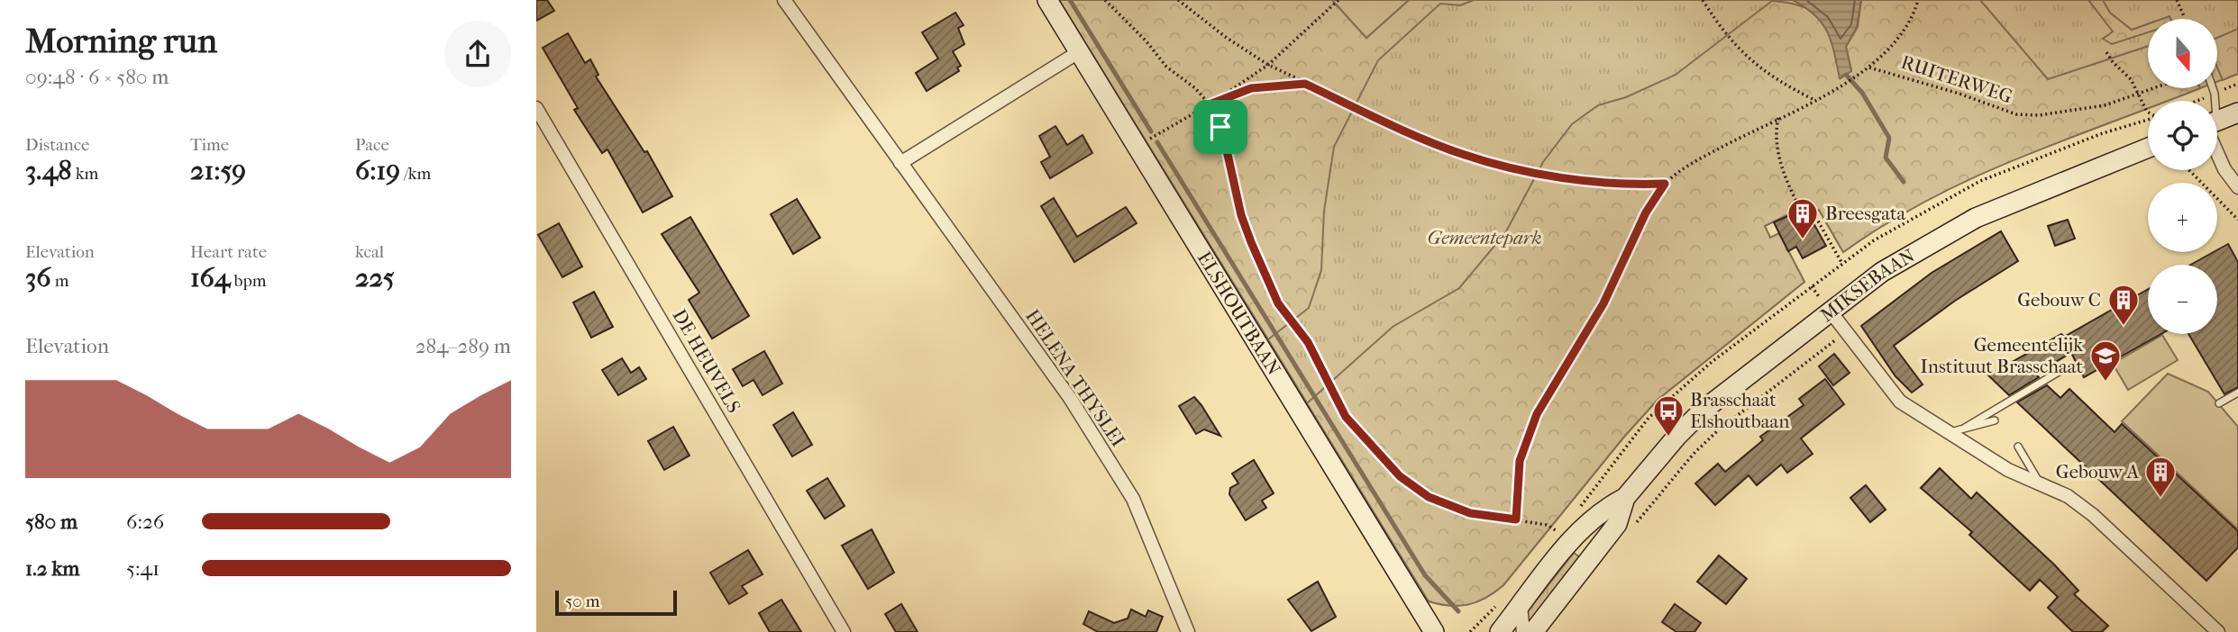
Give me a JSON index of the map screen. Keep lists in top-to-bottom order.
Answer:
{
  "streets": {
    "main road": ["MIKSEBAAN", "ELSHOUTBAAN"],
    "street": ["DE HEUVELS", "HELENA THYSLEI"],
    "path": ["RUITERWEG"]
  },
  "parks": ["Gemeentepark"],
  "places": {
    "building": ["Breesgata", "Gebouw C", "Gebouw A"],
    "school or university": ["Gemeentelijk Instituut Brasschaat"],
    "bus stop": ["Brasschaat Elshoutbaan"]
  },
  "scale_bar": "50 m",
  "north": "bottom",
  "page": {
    "heading": ["Morning run", "09:48 · 6 × 580 m"],
    "map_buttons": ["+", "−"],
    "stats": [
      ["Distance", "3.48 km"],
      ["Time", "21:59"],
      ["Pace", "6:19 /km"],
      ["Elevation", "36 m"],
      ["Heart rate", "164 bpm"],
      ["kcal", "225"]
    ],
    "chart": ["Elevation", "284–289 m"],
    "list": [
      {
        "name": "580 m",
        "note": "6:26"
      },
      {
        "name": "1.2 km",
        "note": "5:41"
      }
    ],
    "scale": "50 m"
  }
}
